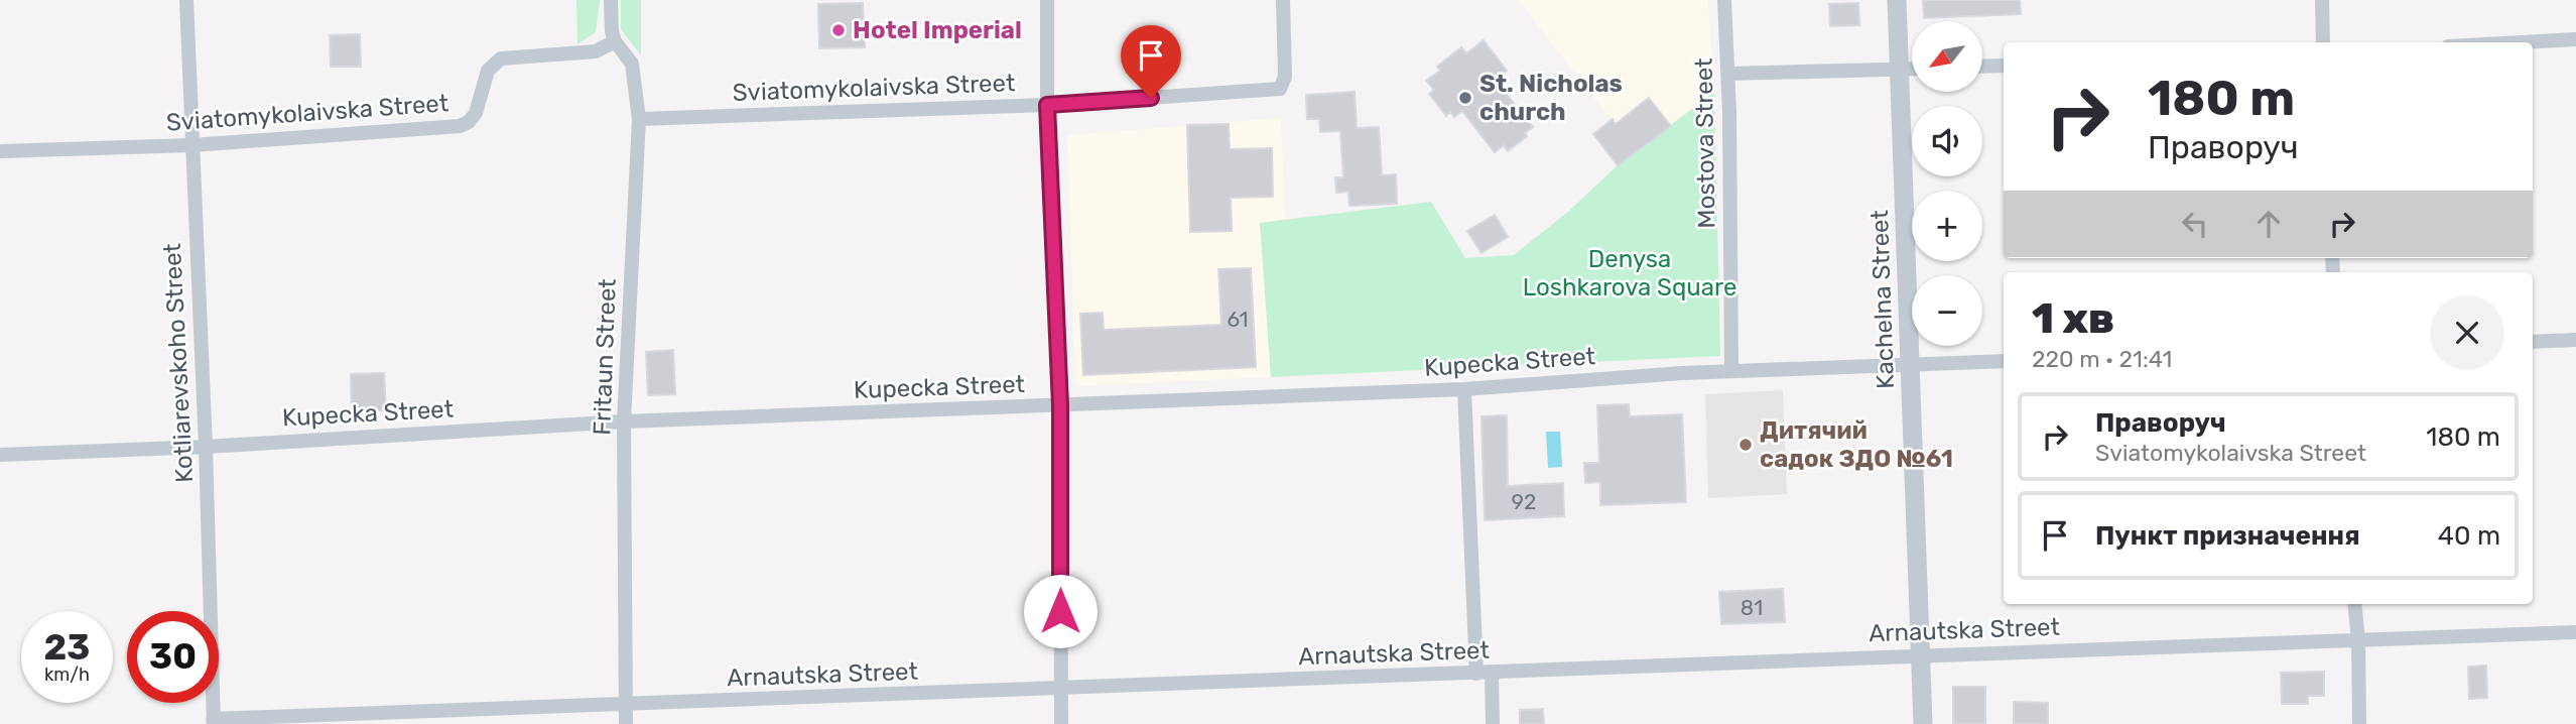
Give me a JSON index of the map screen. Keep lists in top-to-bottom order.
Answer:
{
  "streets": {
    "street": [
      "Sviatomykolaivska Street",
      "Mostova Street",
      "Kachelna Street",
      "Fritaun Street",
      "Kupecka Street",
      "Kotliarevskoho Street",
      "Arnautska Street"
    ]
  },
  "crossings": [
    ["Sviatomykolaivska Street", "Fritaun Street"],
    ["Sviatomykolaivska Street", "Kotliarevskoho Street"],
    ["Mostova Street", "Kupecka Street"],
    ["Kachelna Street", "Kupecka Street"],
    ["Kachelna Street", "Arnautska Street"],
    ["Fritaun Street", "Kupecka Street"],
    ["Fritaun Street", "Arnautska Street"],
    ["Kupecka Street", "Kotliarevskoho Street"],
    ["Kotliarevskoho Street", "Arnautska Street"]
  ],
  "parks": ["Denysa Loshkarova Square"],
  "places": ["Hotel Imperial", "St. Nicholas church", "Дитячий садок ЗДО №61"],
  "house_numbers": ["61", "92", "81"],
  "north": "bottom left",
  "page": {
    "map_buttons": ["+", "−"],
    "turn": ["180 m", "Праворуч"],
    "heading": ["1 хв", "220 m · 21:41"],
    "list": [
      {
        "name": "Праворуч",
        "note": "Sviatomykolaivska Street",
        "value": "180 m"
      },
      {
        "name": "Пункт призначення",
        "value": "40 m"
      }
    ],
    "speed": "23 km/h",
    "limit": "30"
  }
}
